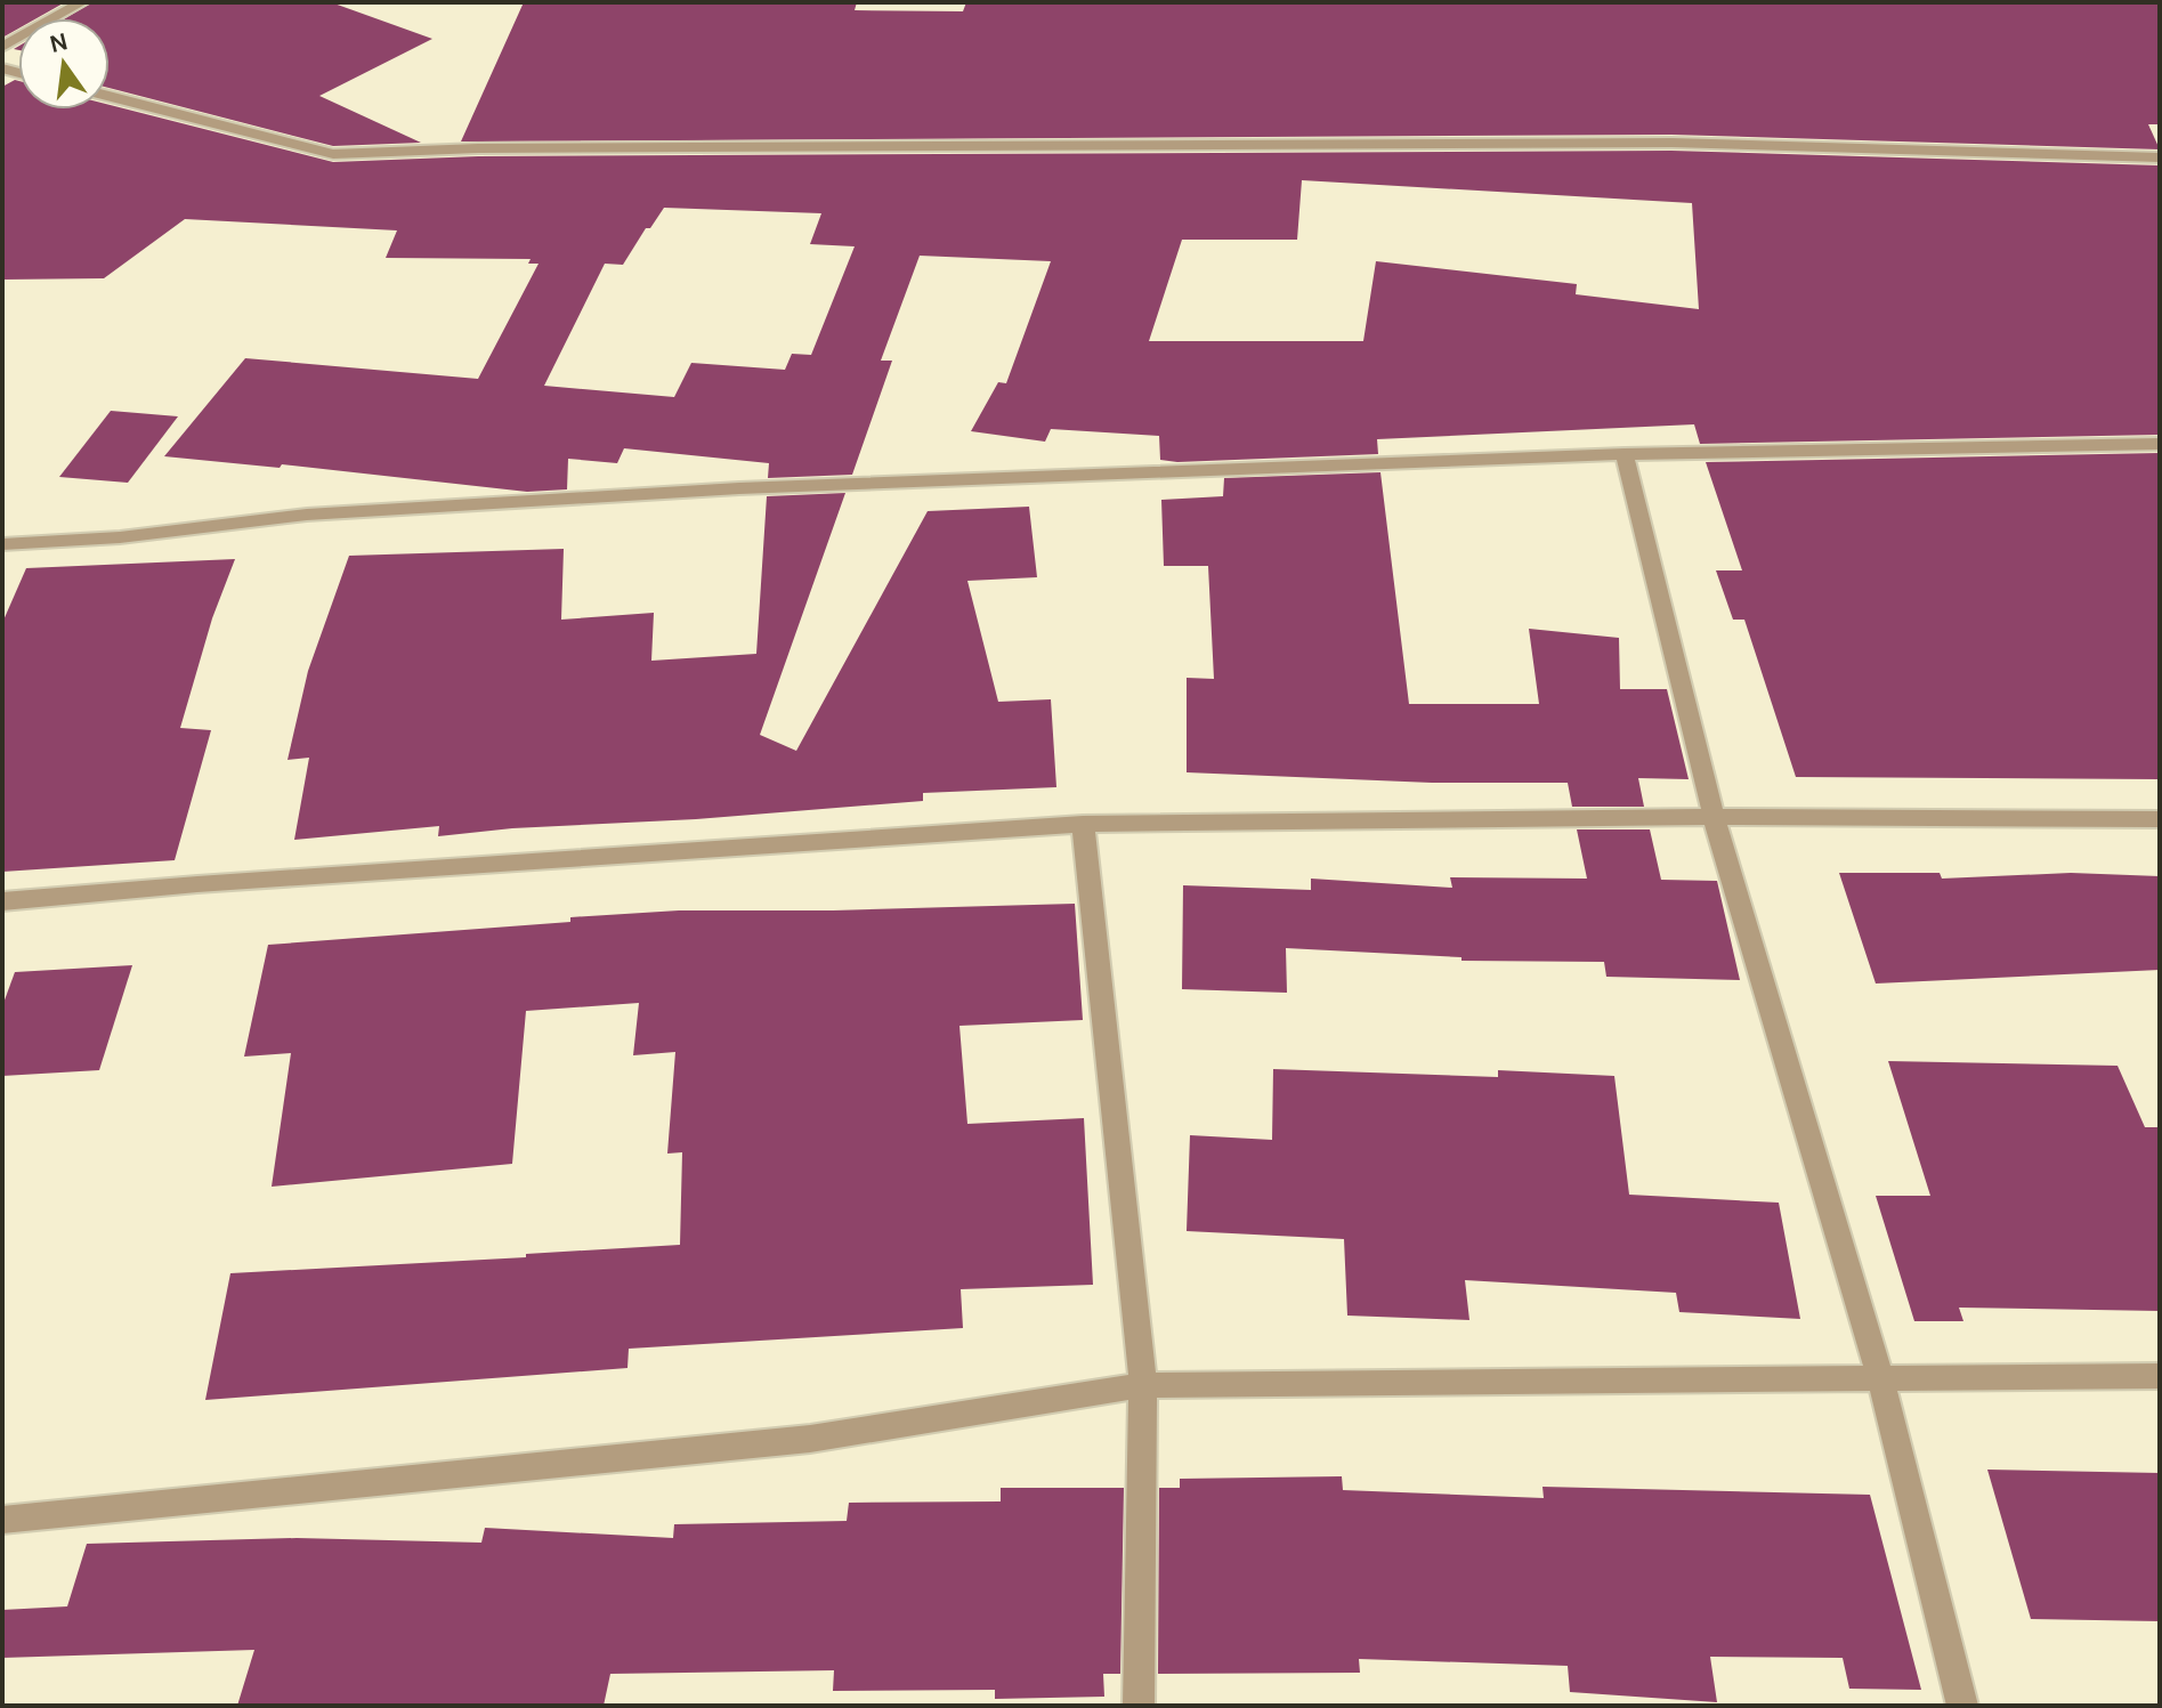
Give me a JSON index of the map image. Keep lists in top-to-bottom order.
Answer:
{
  "north": "top"
}
